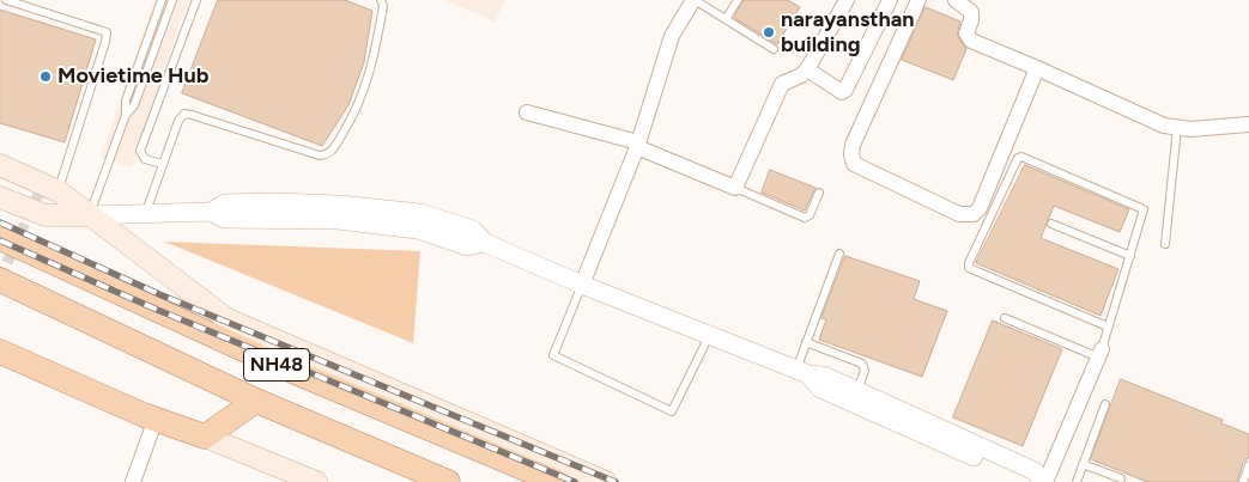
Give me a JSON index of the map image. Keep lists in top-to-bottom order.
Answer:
{
  "streets": {
    "highway": ["NH48"]
  },
  "places": ["narayansthan building", "Movietime Hub"]
}
